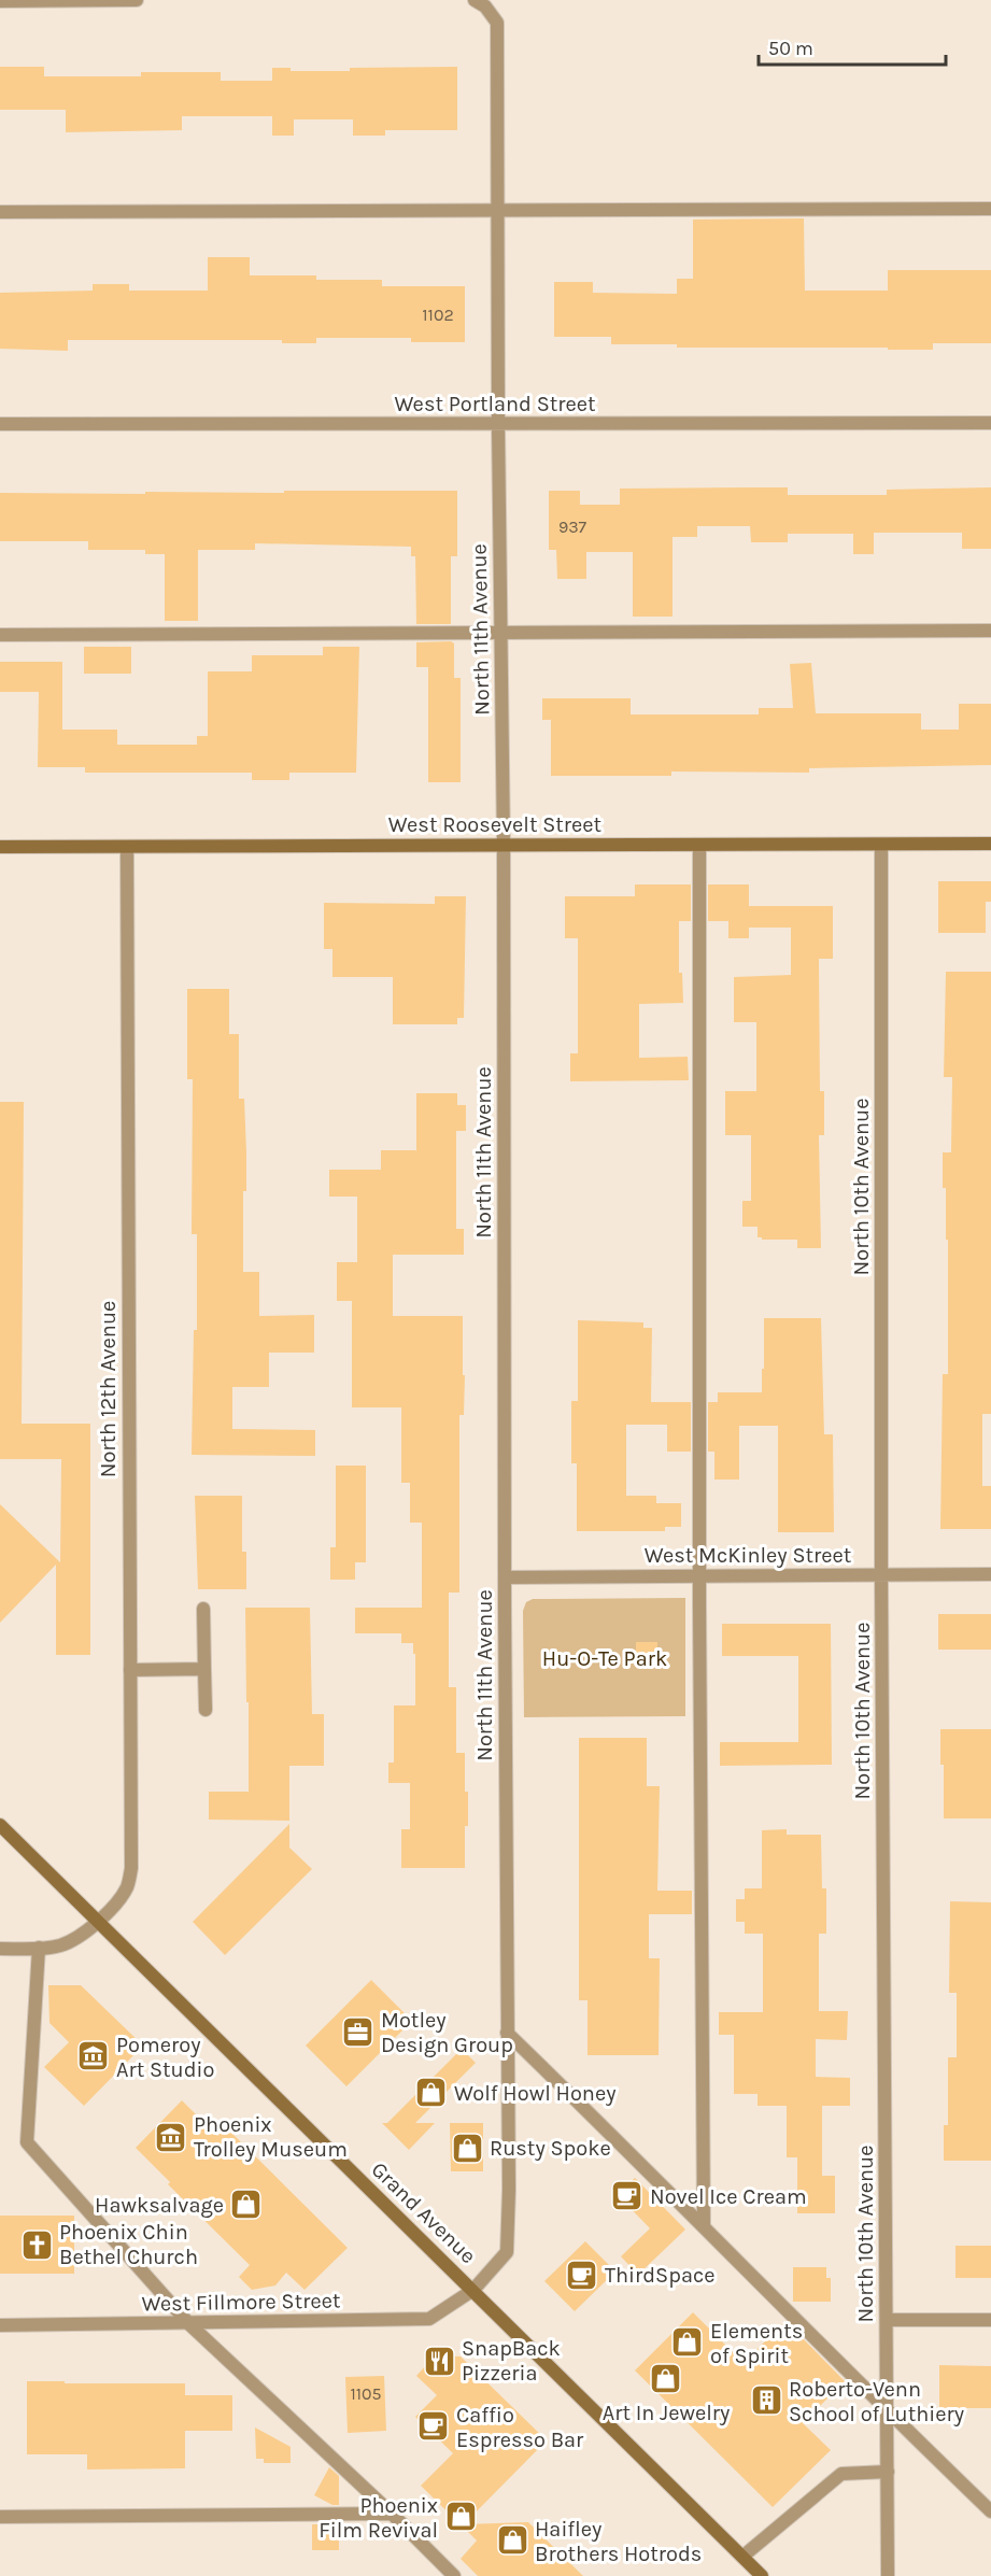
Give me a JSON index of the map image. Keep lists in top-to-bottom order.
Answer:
{
  "streets": {
    "main road": ["West Roosevelt Street", "Grand Avenue"],
    "street": [
      "West Portland Street",
      "North 11th Avenue",
      "North 10th Avenue",
      "North 12th Avenue",
      "West McKinley Street",
      "West Fillmore Street"
    ]
  },
  "crossings": [
    ["West Portland Street", "North 11th Avenue"],
    ["North 11th Avenue", "West Roosevelt Street"],
    ["North 11th Avenue", "West McKinley Street"],
    ["North 11th Avenue", "Grand Avenue"],
    ["North 11th Avenue", "West Fillmore Street"],
    ["West Roosevelt Street", "North 10th Avenue"],
    ["West Roosevelt Street", "North 12th Avenue"],
    ["North 10th Avenue", "West McKinley Street"],
    ["North 12th Avenue", "Grand Avenue"],
    ["Grand Avenue", "West Fillmore Street"]
  ],
  "parks": ["Hu-O-Te Park"],
  "places": {
    "office": ["Motley Design Group"],
    "museum": ["Pomeroy Art Studio", "Phoenix Trolley Museum"],
    "shop": [
      "Wolf Howl Honey",
      "Rusty Spoke",
      "Hawksalvage",
      "Elements of Spirit",
      "Art In Jewelry",
      "Phoenix Film Revival",
      "Haifley Brothers Hotrods"
    ],
    "cafe": ["Novel Ice Cream", "ThirdSpace", "Caffio Espresso Bar"],
    "church": ["Phoenix Chin Bethel Church"],
    "restaurant": ["SnapBack Pizzeria"],
    "building": ["Roberto-Venn School of Luthiery"]
  },
  "house_numbers": ["1102", "937", "1105"],
  "scale_bar": "50 m"
}
